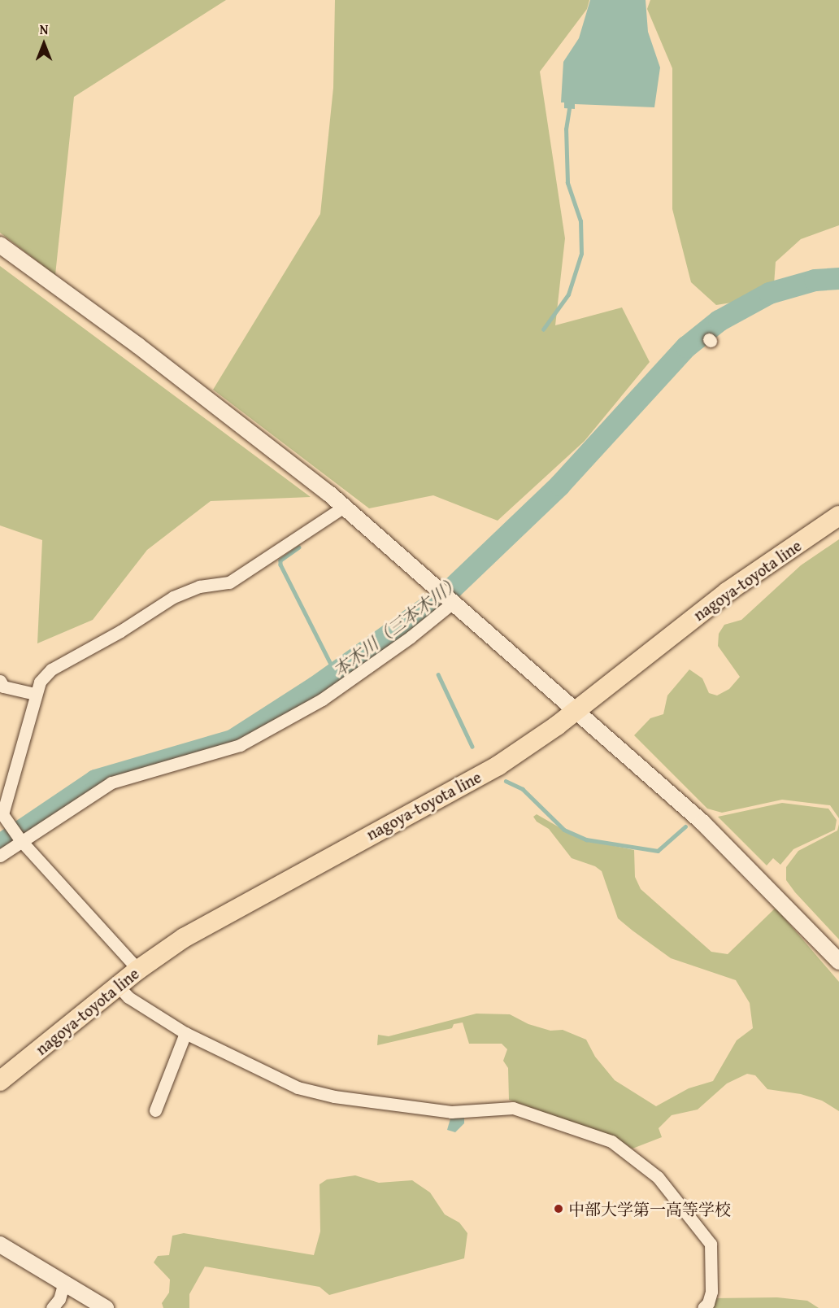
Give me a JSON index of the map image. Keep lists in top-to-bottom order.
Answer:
{
  "streets": {
    "main road": ["nagoya-toyota line"]
  },
  "water": ["本木川（三本木川）"],
  "places": ["中部大学第一高等学校"],
  "north": "top"
}
